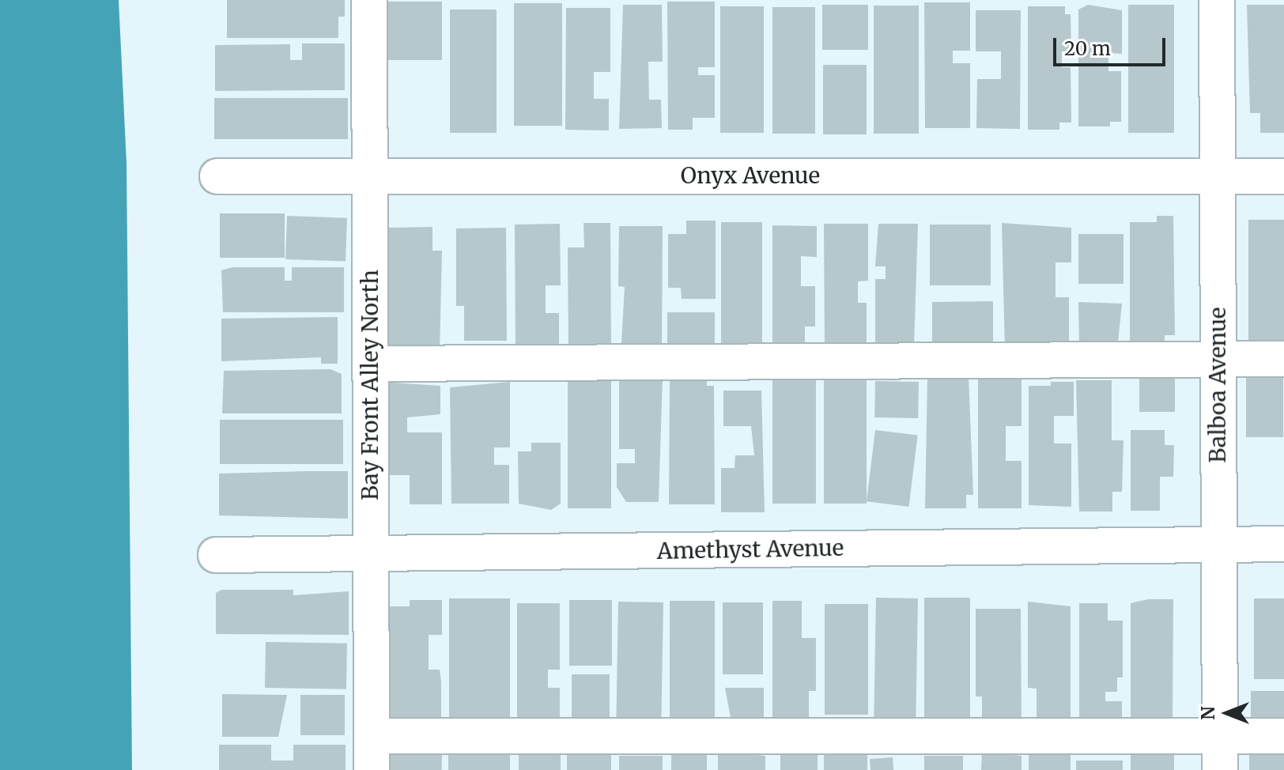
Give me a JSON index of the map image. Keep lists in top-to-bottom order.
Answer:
{
  "streets": {
    "street": [
      "Onyx Avenue",
      "Bay Front Alley North",
      "Balboa Avenue",
      "Amethyst Avenue"
    ]
  },
  "crossings": [
    ["Onyx Avenue", "Bay Front Alley North"],
    ["Onyx Avenue", "Balboa Avenue"],
    ["Bay Front Alley North", "Amethyst Avenue"],
    ["Balboa Avenue", "Amethyst Avenue"]
  ],
  "scale_bar": "20 m",
  "north": "left"
}
